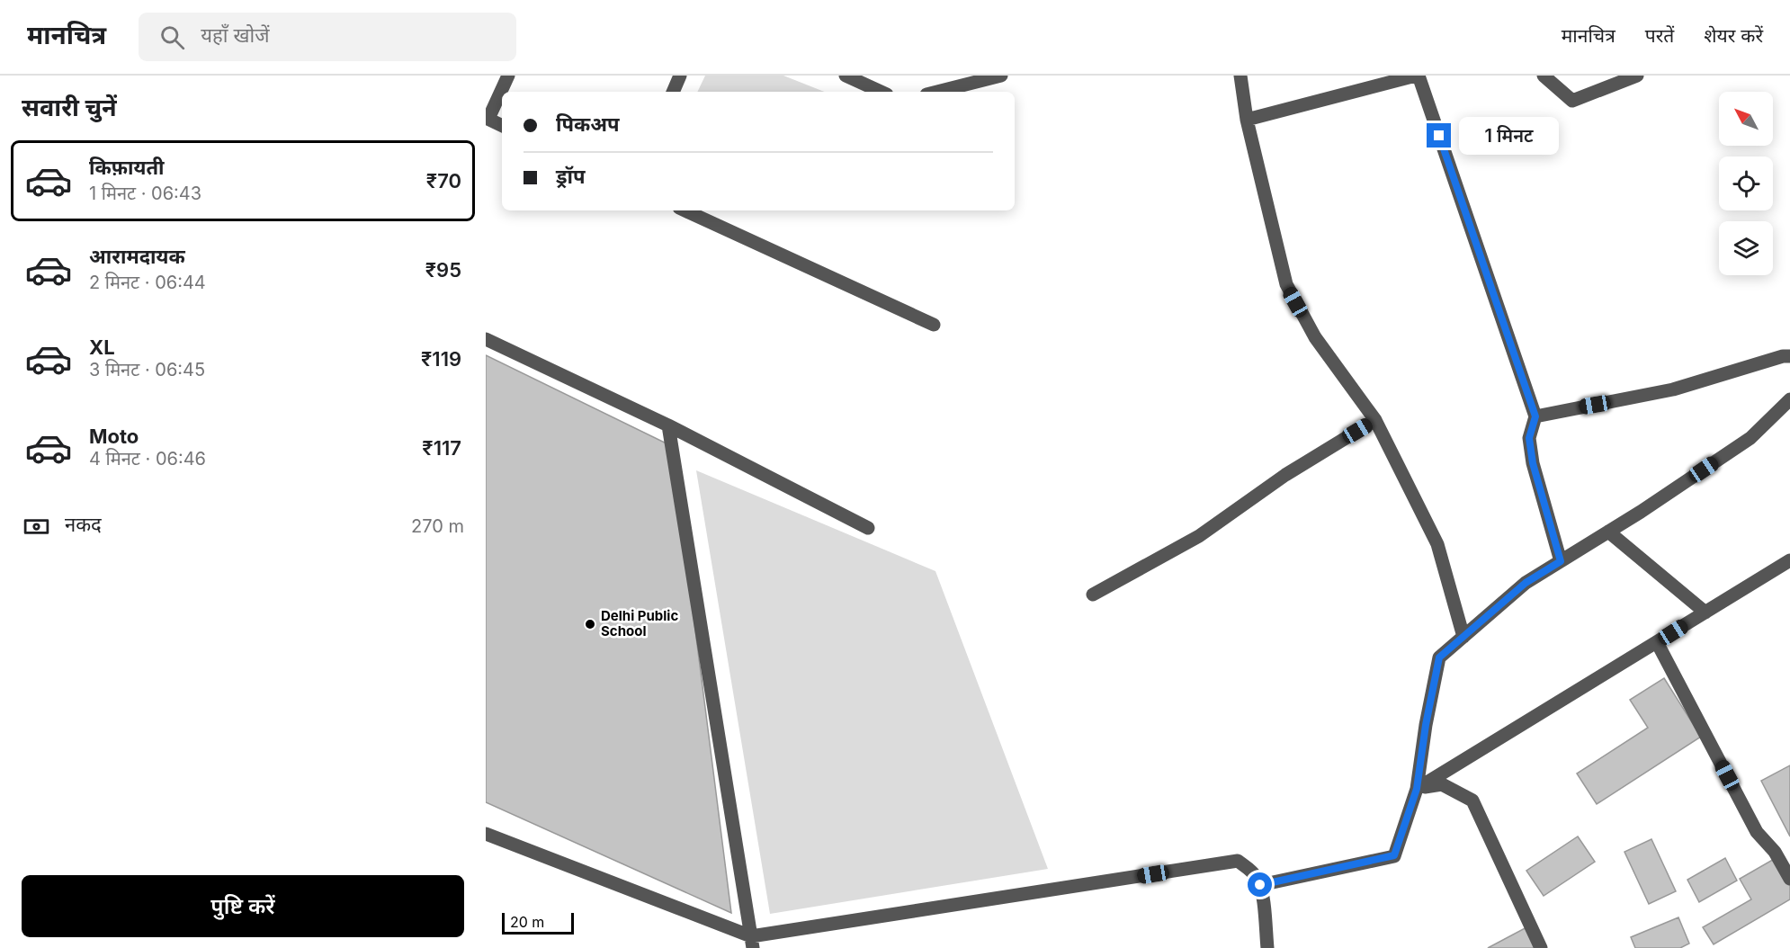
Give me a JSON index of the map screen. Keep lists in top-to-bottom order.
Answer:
{
  "places": ["Delhi Public School"],
  "scale_bar": "20 m",
  "north": "top left",
  "page": {
    "header": "मानचित्र",
    "search": "यहाँ खोजें",
    "nav": ["मानचित्र", "परतें", "शेयर करें"],
    "heading": "सवारी चुनें",
    "banner": ["पिकअप", "ड्रॉप"],
    "bubble": "1 मिनट",
    "list": [
      {
        "name": "किफ़ायती",
        "note": "1 मिनट · 06:43",
        "value": "₹70"
      },
      {
        "name": "आरामदायक",
        "note": "2 मिनट · 06:44",
        "value": "₹95"
      },
      {
        "name": "XL",
        "note": "3 मिनट · 06:45",
        "value": "₹119"
      },
      {
        "name": "Moto",
        "note": "4 मिनट · 06:46",
        "value": "₹117"
      }
    ],
    "pay": ["नकद", "270 m"],
    "buttons": "पुष्टि करें",
    "scale": "20 m"
  }
}
